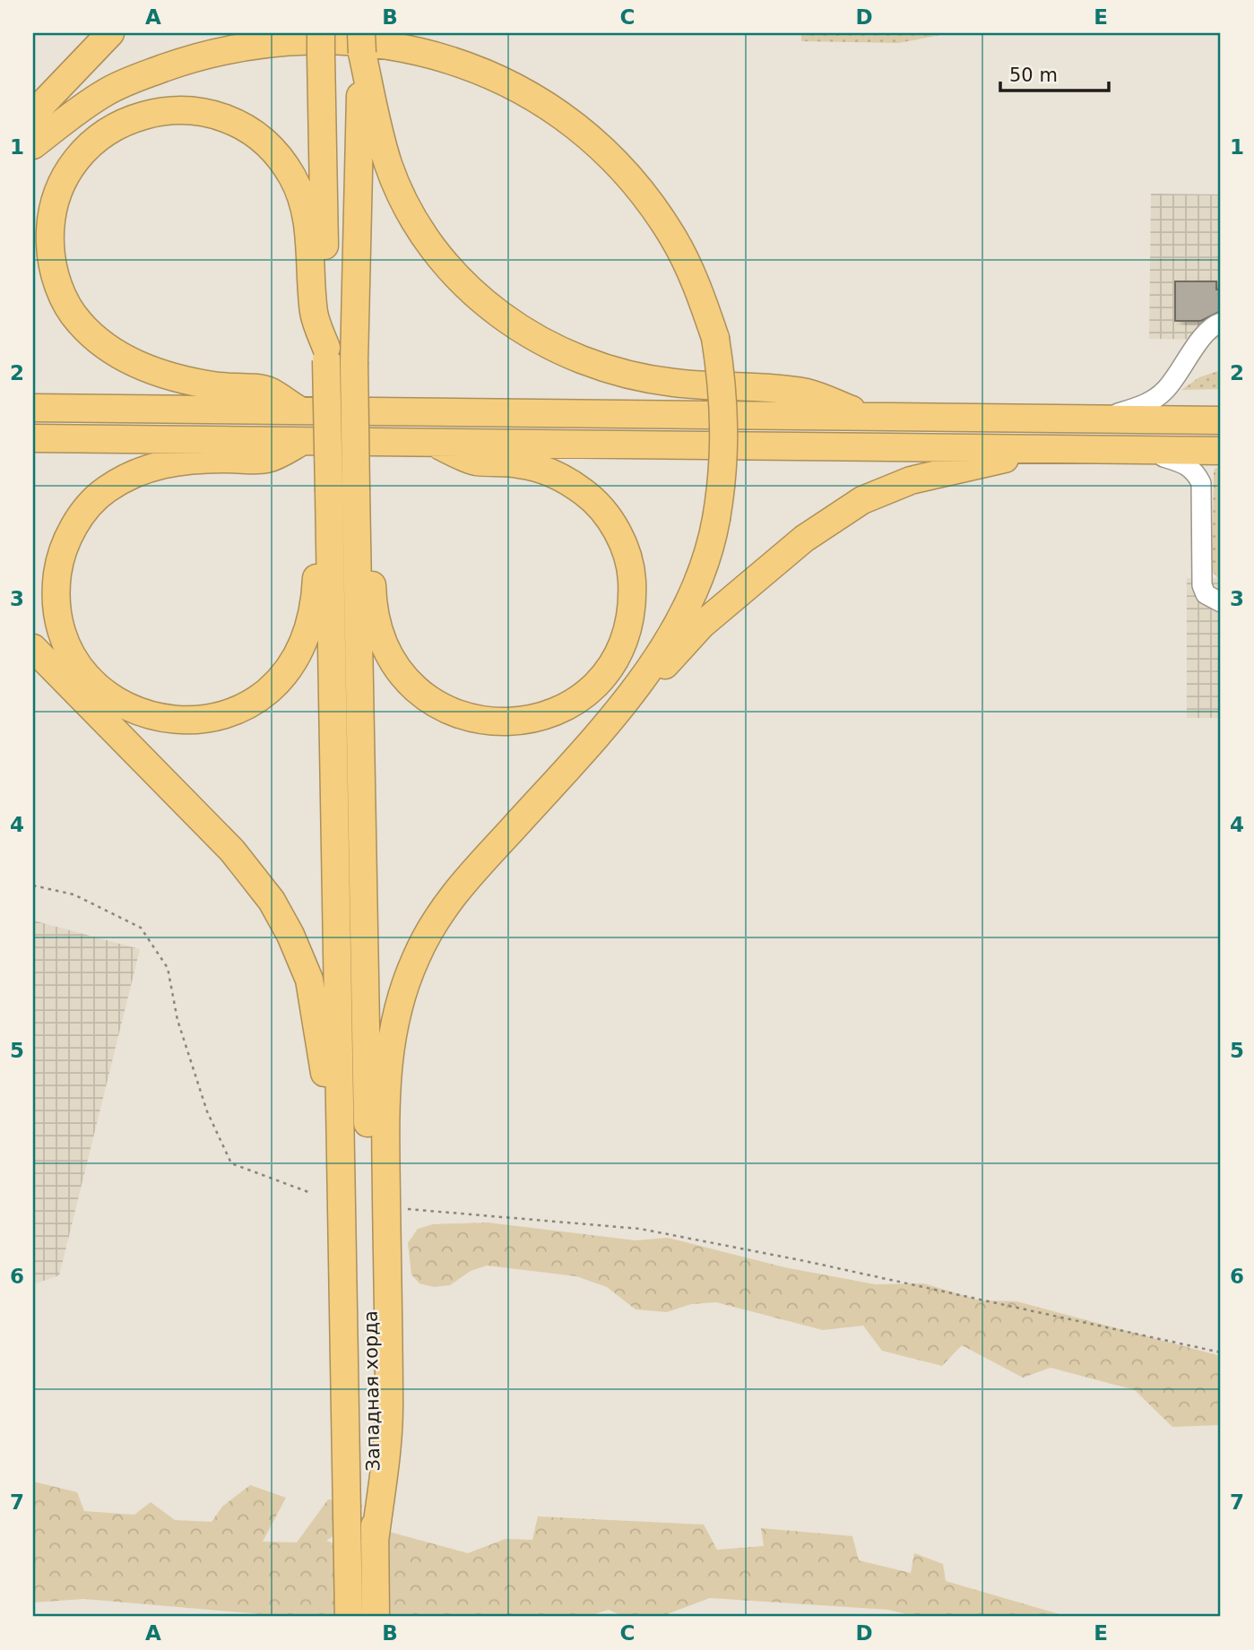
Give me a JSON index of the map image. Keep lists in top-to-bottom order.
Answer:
{
  "streets": {
    "highway": ["Западная хорда"]
  },
  "scale_bar": "50 m",
  "grid": {
    "columns": [
      "A",
      "B",
      "C",
      "D",
      "E"
    ],
    "rows": [
      "1",
      "2",
      "3",
      "4",
      "5",
      "6",
      "7"
    ]
  }
}
